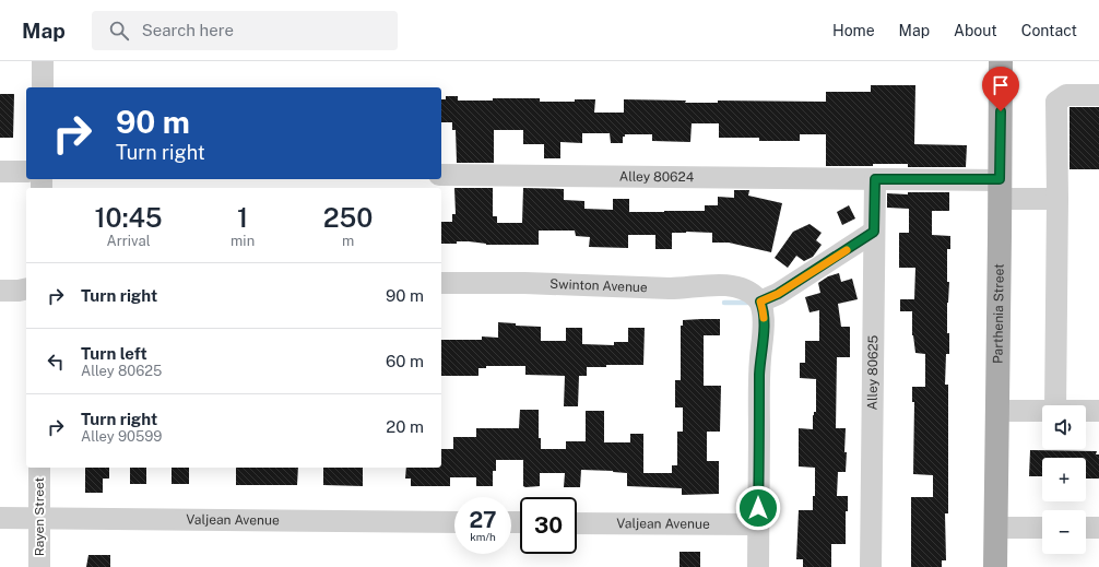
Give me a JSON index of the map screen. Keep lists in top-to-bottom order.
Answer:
{
  "streets": {
    "main road": ["Parthenia Street"],
    "street": [
      "Alley 80624",
      "Swinton Avenue",
      "Alley 80625",
      "Rayen Street",
      "Valjean Avenue"
    ]
  },
  "crossings": [
    ["Alley 80624", "Parthenia Street"],
    ["Alley 80624", "Alley 80625"],
    ["Rayen Street", "Valjean Avenue"]
  ],
  "page": {
    "header": "Map",
    "search": "Search here",
    "nav": [
      "Home",
      "Map",
      "About",
      "Contact"
    ],
    "turn": ["90 m", "Turn right"],
    "eta": [
      "10:45",
      "Arrival",
      "1",
      "min",
      "250",
      "m"
    ],
    "list": [
      {
        "name": "Turn right",
        "value": "90 m"
      },
      {
        "name": "Turn left",
        "note": "Alley 80625",
        "value": "60 m"
      },
      {
        "name": "Turn right",
        "note": "Alley 90599",
        "value": "20 m"
      }
    ],
    "map_buttons": ["+", "−"],
    "speed": "27 km/h",
    "limit": "30"
  }
}
